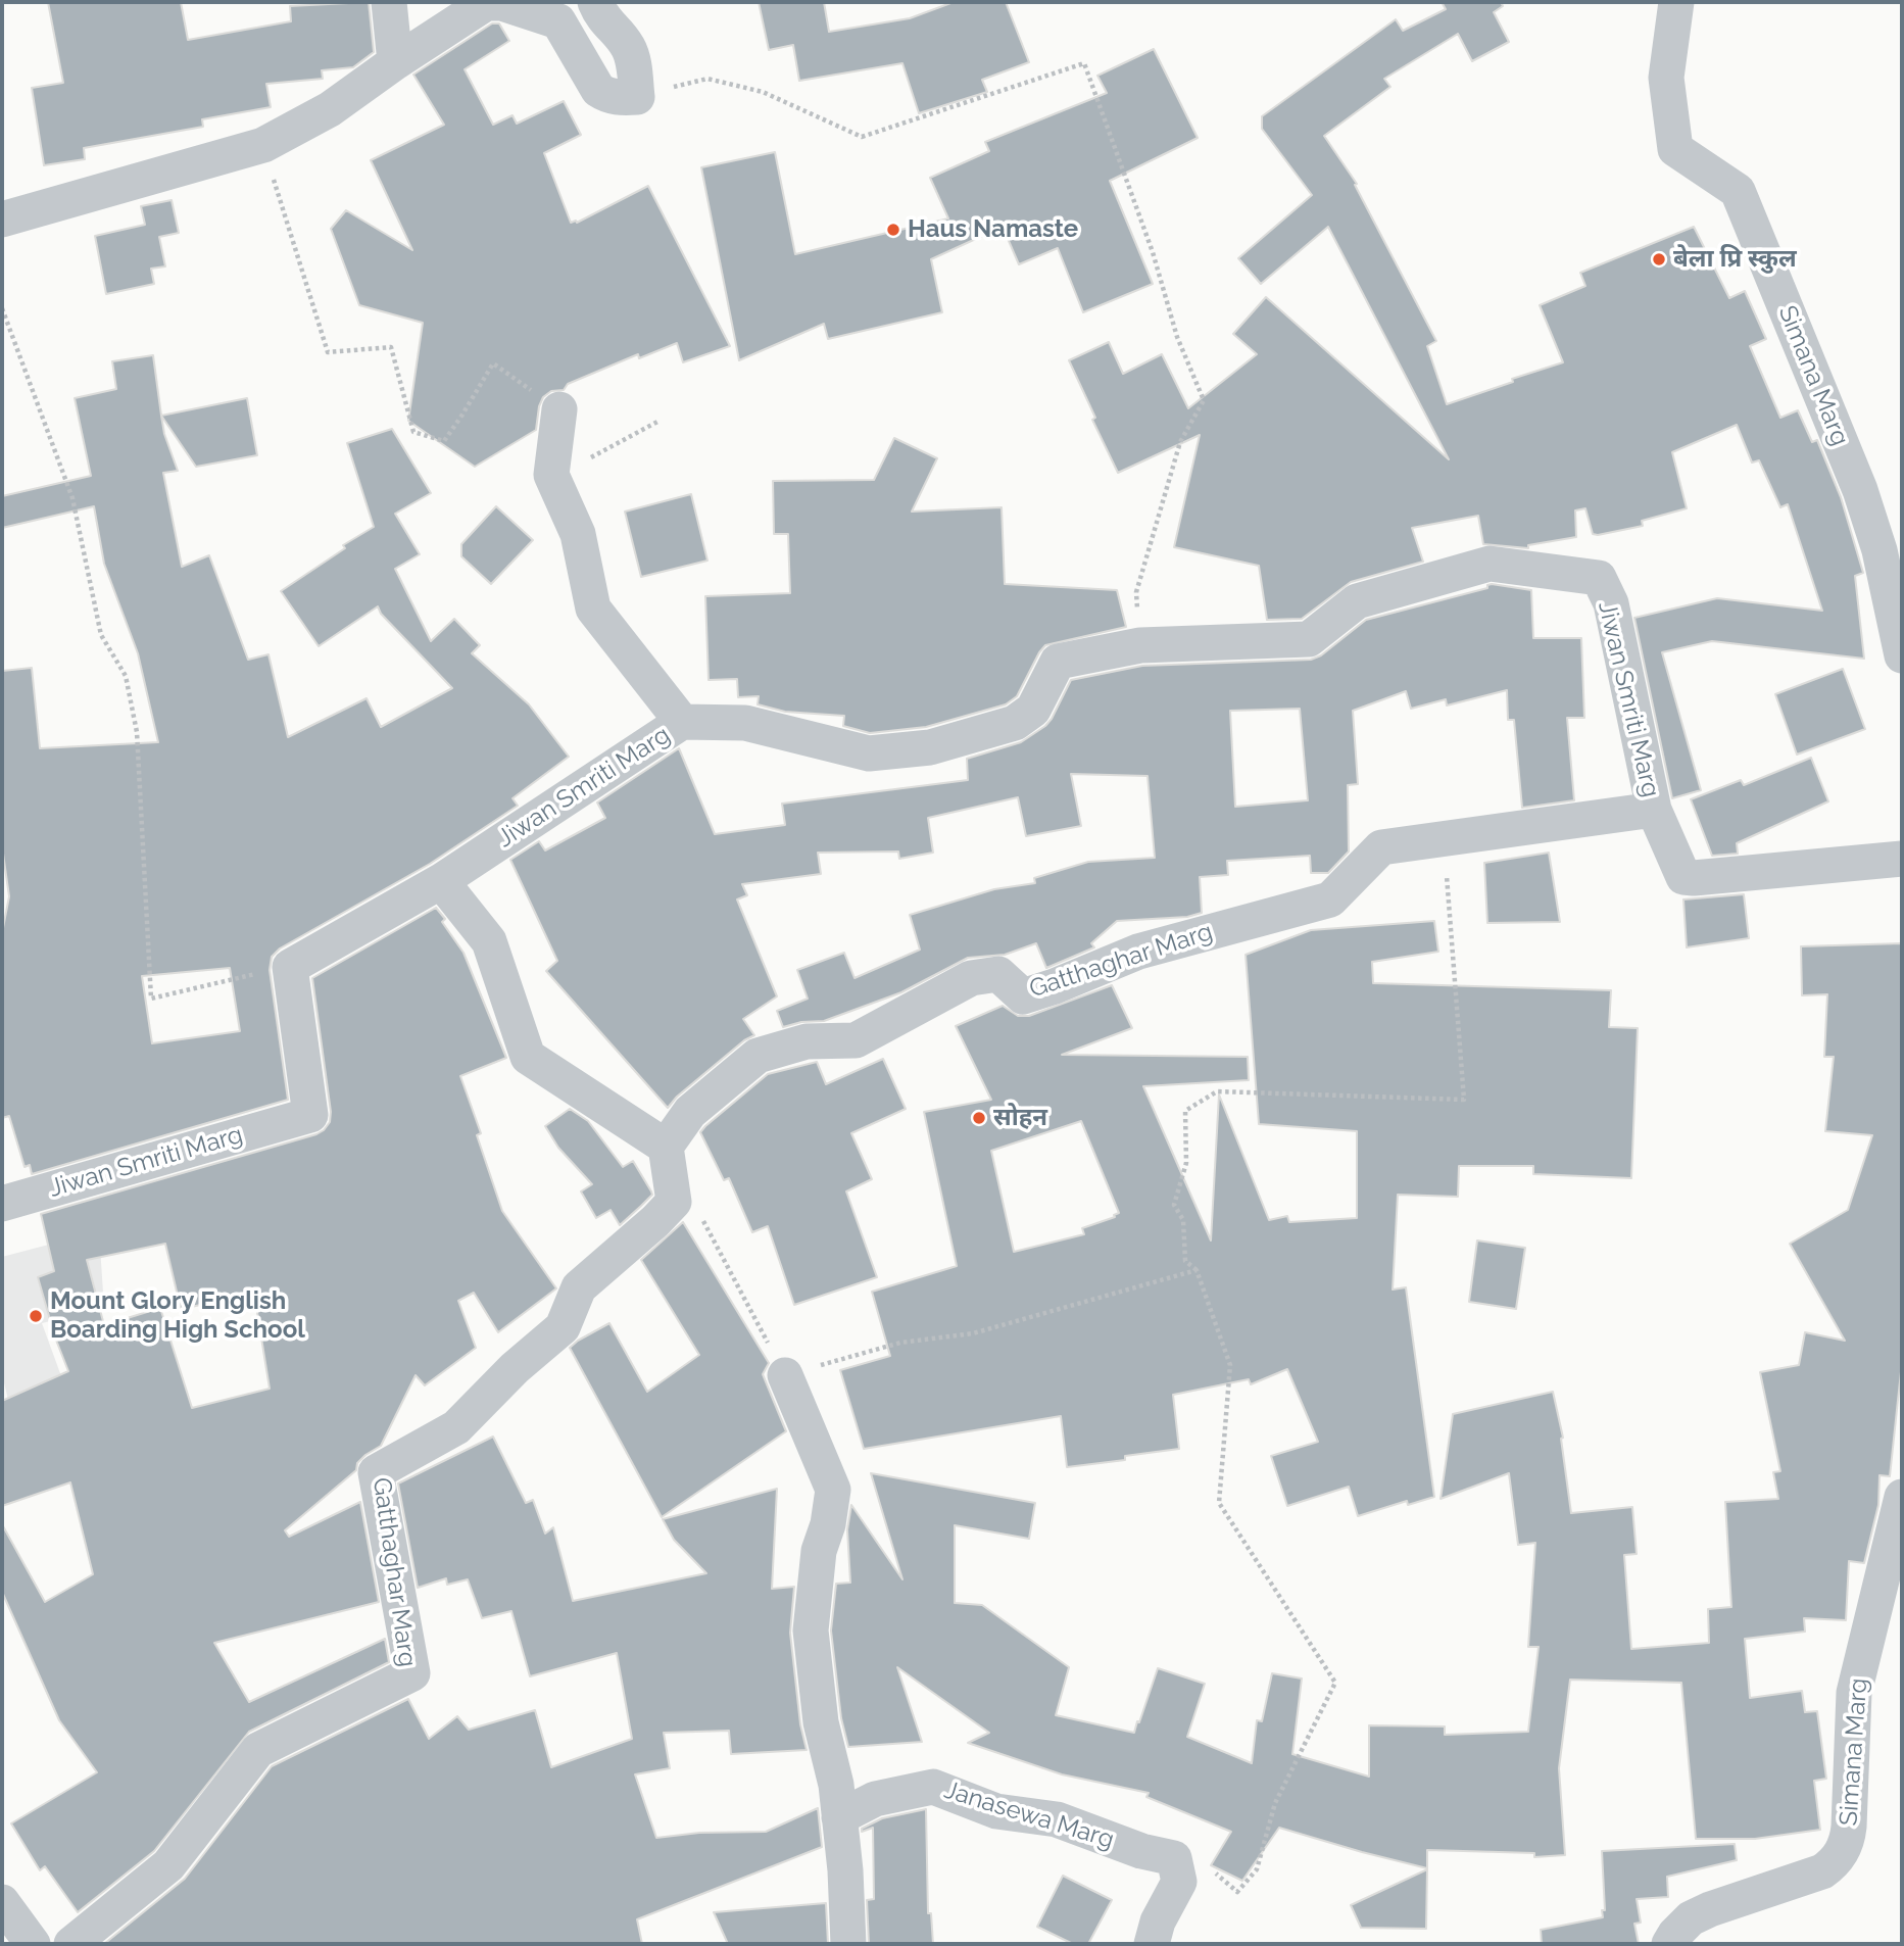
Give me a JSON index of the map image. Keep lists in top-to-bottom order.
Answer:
{
  "streets": {
    "street": [
      "Simana Marg",
      "Jiwan Smriti Marg",
      "Gatthaghar Marg",
      "Janasewa Marg"
    ]
  },
  "crossings": [
    ["Jiwan Smriti Marg", "Gatthaghar Marg"]
  ],
  "places": [
    "Haus Namaste",
    "बेला प्रि स्कुल",
    "सोहन",
    "Mount Glory English Boarding High School"
  ]
}
